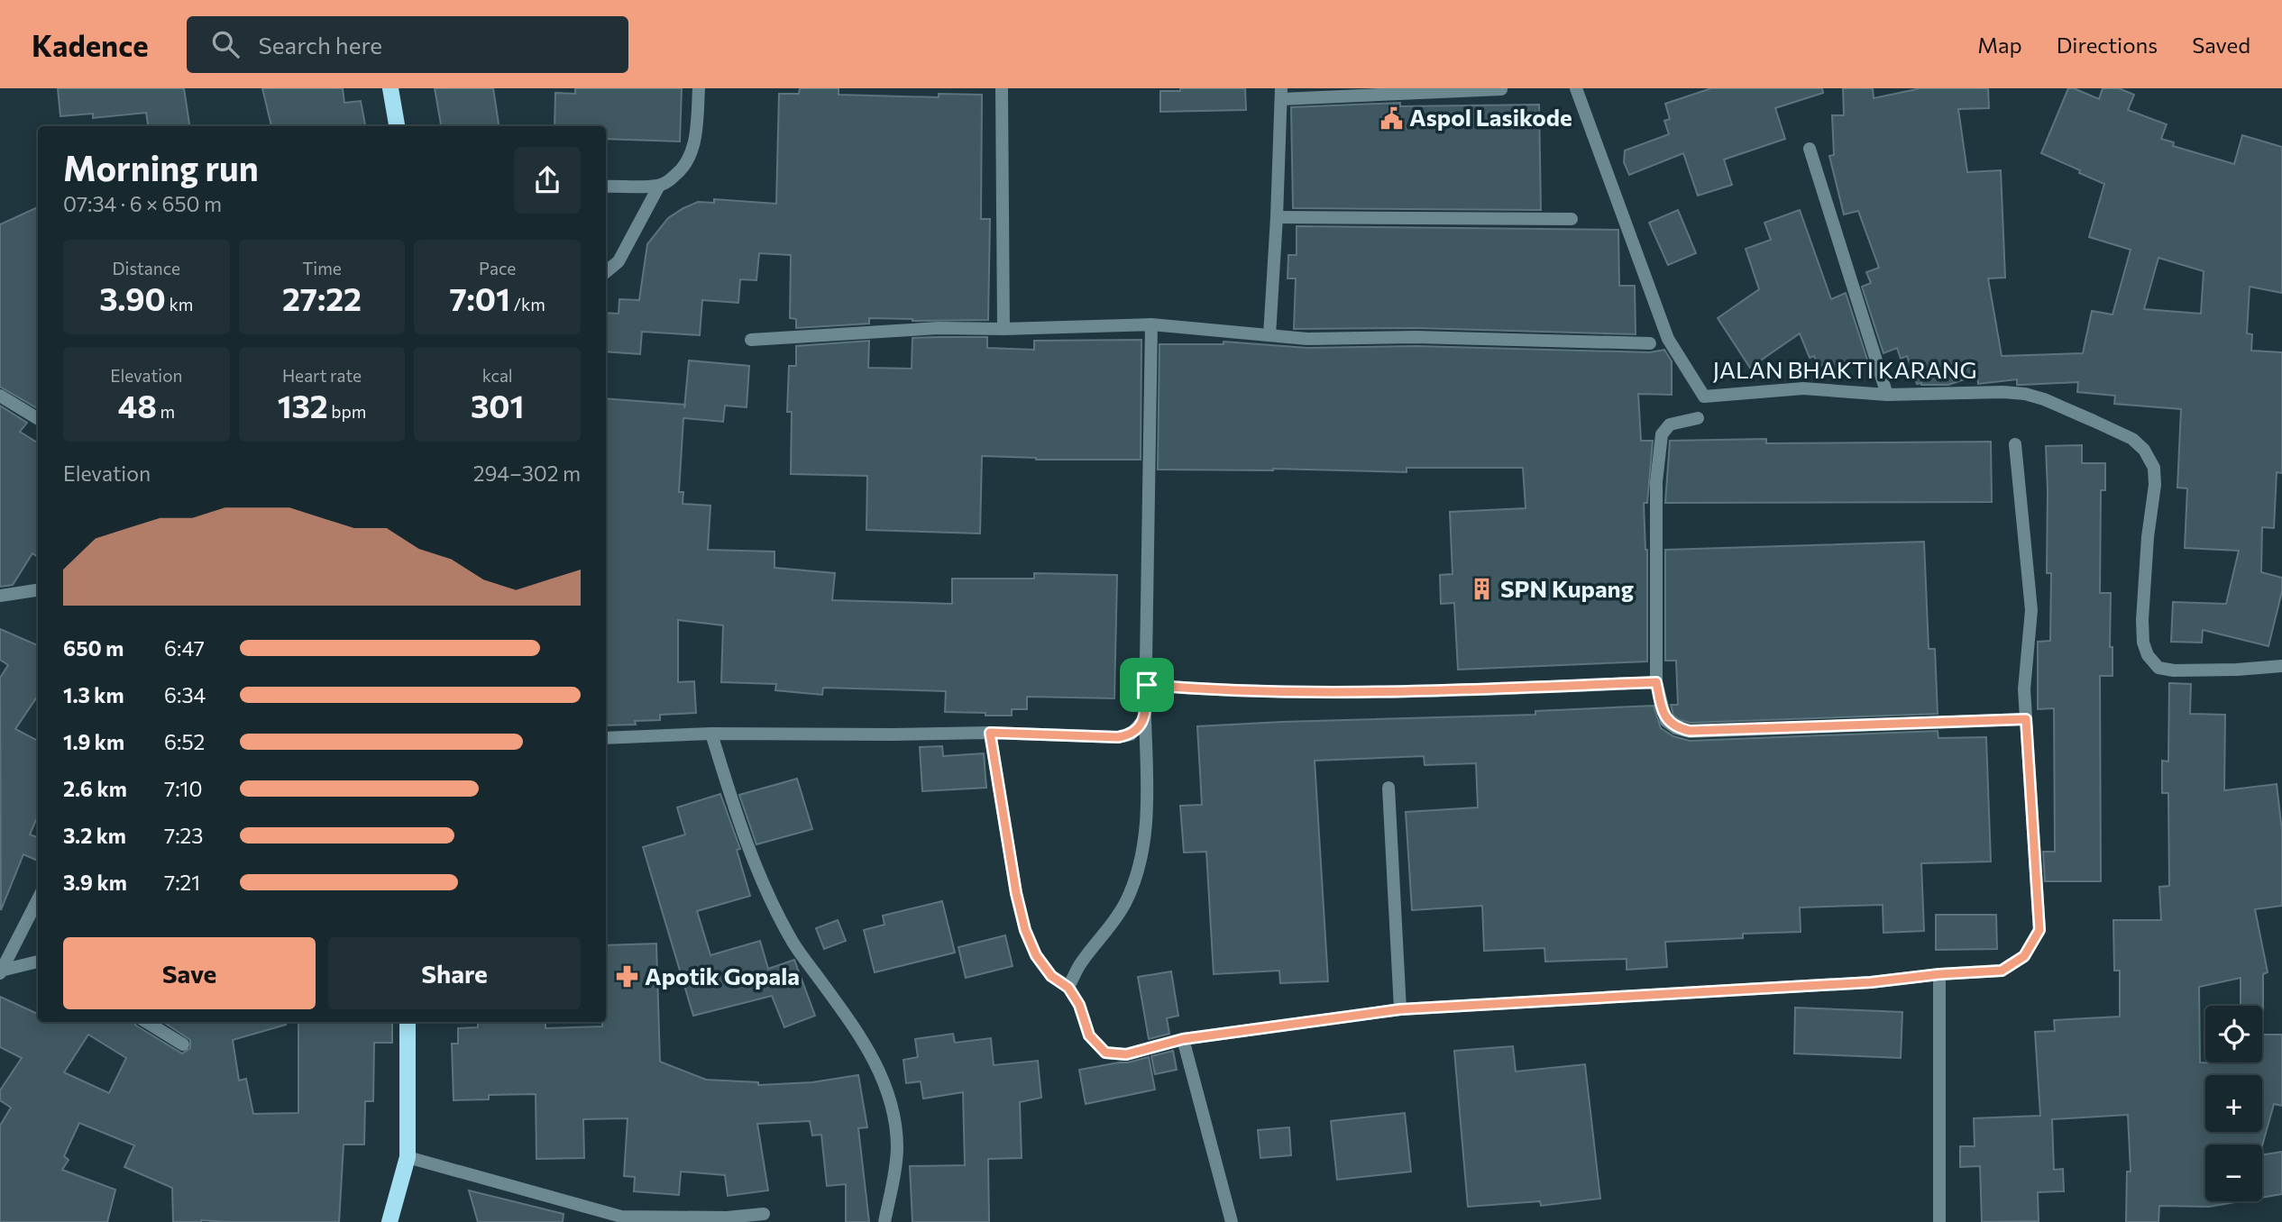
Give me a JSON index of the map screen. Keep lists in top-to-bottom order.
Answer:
{
  "streets": {
    "street": ["JALAN BHAKTI KARANG"]
  },
  "places": {
    "public building": ["Aspol Lasikode"],
    "building": ["SPN Kupang"],
    "pharmacy": ["Apotik Gopala"]
  },
  "page": {
    "header": "Kadence",
    "search": "Search here",
    "nav": ["Map", "Directions", "Saved"],
    "heading": ["Morning run", "07:34 · 6 × 650 m"],
    "stats": [
      ["Distance", "3.90 km"],
      ["Time", "27:22"],
      ["Pace", "7:01 /km"],
      ["Elevation", "48 m"],
      ["Heart rate", "132 bpm"],
      ["kcal", "301"]
    ],
    "chart": ["Elevation", "294–302 m"],
    "list": [
      {
        "name": "650 m",
        "note": "6:47"
      },
      {
        "name": "1.3 km",
        "note": "6:34"
      },
      {
        "name": "1.9 km",
        "note": "6:52"
      },
      {
        "name": "2.6 km",
        "note": "7:10"
      },
      {
        "name": "3.2 km",
        "note": "7:23"
      },
      {
        "name": "3.9 km",
        "note": "7:21"
      }
    ],
    "buttons": ["Save", "Share"],
    "map_buttons": ["+", "−"]
  }
}
